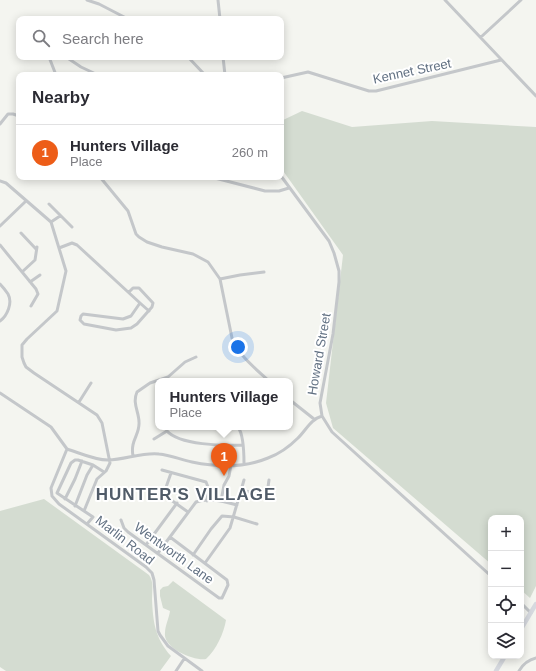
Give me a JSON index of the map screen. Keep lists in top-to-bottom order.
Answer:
{
  "streets": {
    "street": [
      "Kennet Street",
      "Howard Street",
      "Marlin Road",
      "Wentworth Lane"
    ]
  },
  "districts": ["HUNTER'S VILLAGE"],
  "page": {
    "search": "Search here",
    "heading": "Nearby",
    "list": [
      {
        "mark": "1",
        "name": "Hunters Village",
        "note": "Place",
        "value": "260 m"
      }
    ],
    "popup": ["Hunters Village", "Place"],
    "pins": "1",
    "map_buttons": ["+", "−"]
  }
}
